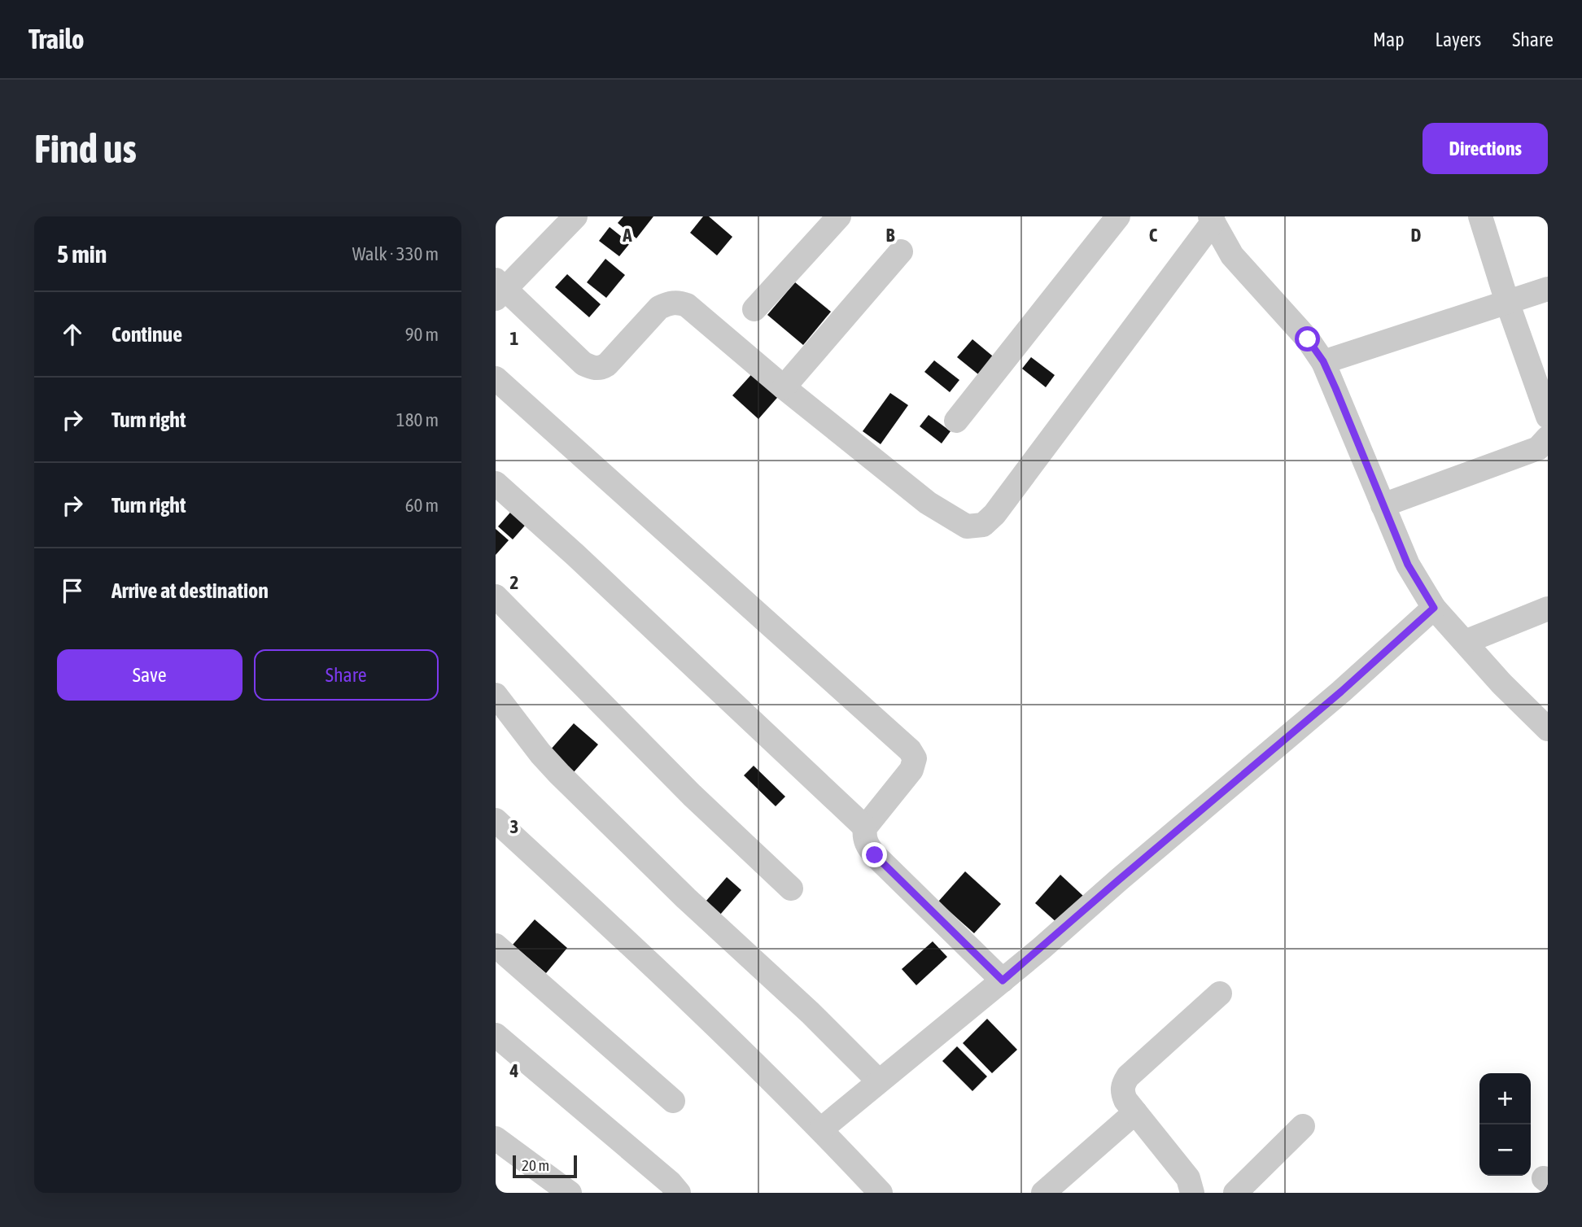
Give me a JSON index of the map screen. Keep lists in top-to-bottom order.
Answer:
{
  "scale_bar": "20 m",
  "page": {
    "header": "Trailo",
    "nav": ["Map", "Layers", "Share"],
    "buttons": [
      "Directions",
      ["Save", "Share"]
    ],
    "title": "Find us",
    "heading": ["5 min", "Walk · 330 m"],
    "list": [
      ["Continue", "90 m"],
      ["Turn right", "180 m"],
      ["Turn right", "60 m"],
      "Arrive at destination"
    ],
    "map_buttons": ["+", "−"],
    "scale": "20 m"
  },
  "grid": {
    "columns": [
      "A",
      "B",
      "C",
      "D"
    ],
    "rows": [
      "1",
      "2",
      "3",
      "4"
    ]
  }
}
